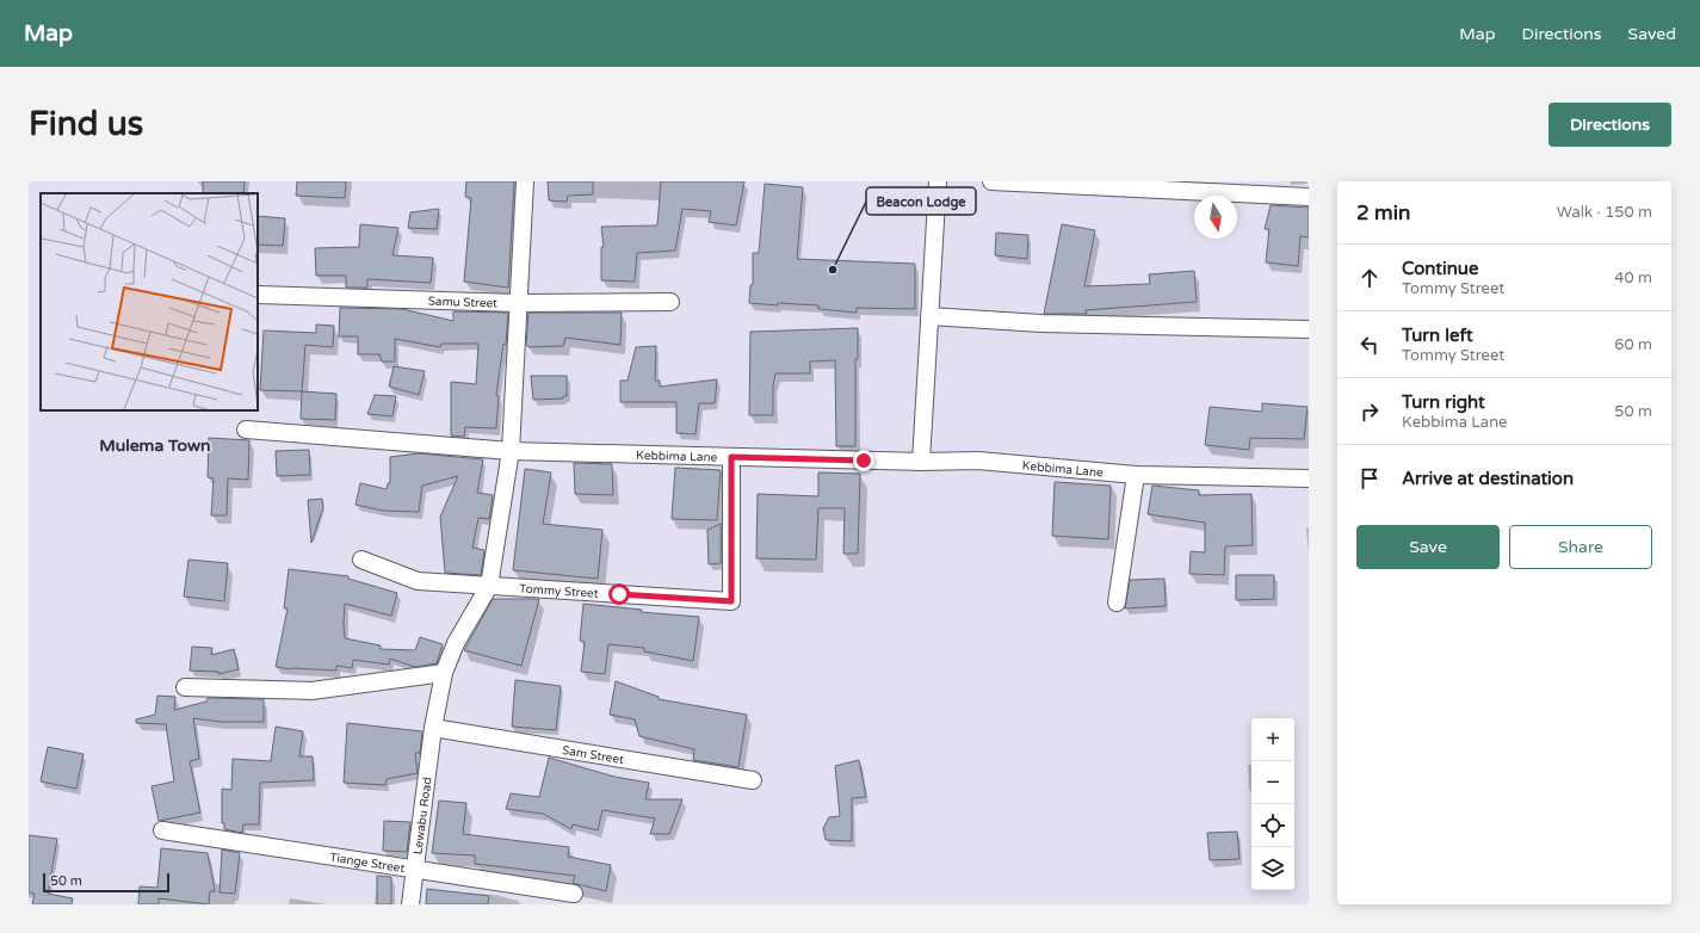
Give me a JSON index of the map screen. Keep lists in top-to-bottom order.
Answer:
{
  "streets": {
    "street": [
      "Samu Street",
      "Kebbima Lane",
      "Tommy Street",
      "Sam Street",
      "Lewabu Road",
      "Tiange Street"
    ]
  },
  "crossings": [
    ["Kebbima Lane", "Tommy Street"],
    ["Tommy Street", "Lewabu Road"],
    ["Sam Street", "Lewabu Road"],
    ["Lewabu Road", "Tiange Street"]
  ],
  "districts": ["Mulema Town"],
  "places": ["Beacon Lodge"],
  "scale_bar": "50 m",
  "north": "bottom",
  "page": {
    "header": "Map",
    "nav": ["Map", "Directions", "Saved"],
    "buttons": [
      "Directions",
      ["Save", "Share"]
    ],
    "title": "Find us",
    "heading": ["2 min", "Walk · 150 m"],
    "list": [
      ["Continue", "Tommy Street", "40 m"],
      ["Turn left", "Tommy Street", "60 m"],
      ["Turn right", "Kebbima Lane", "50 m"],
      "Arrive at destination"
    ],
    "map_buttons": ["+", "−"],
    "scale": "50 m"
  }
}
